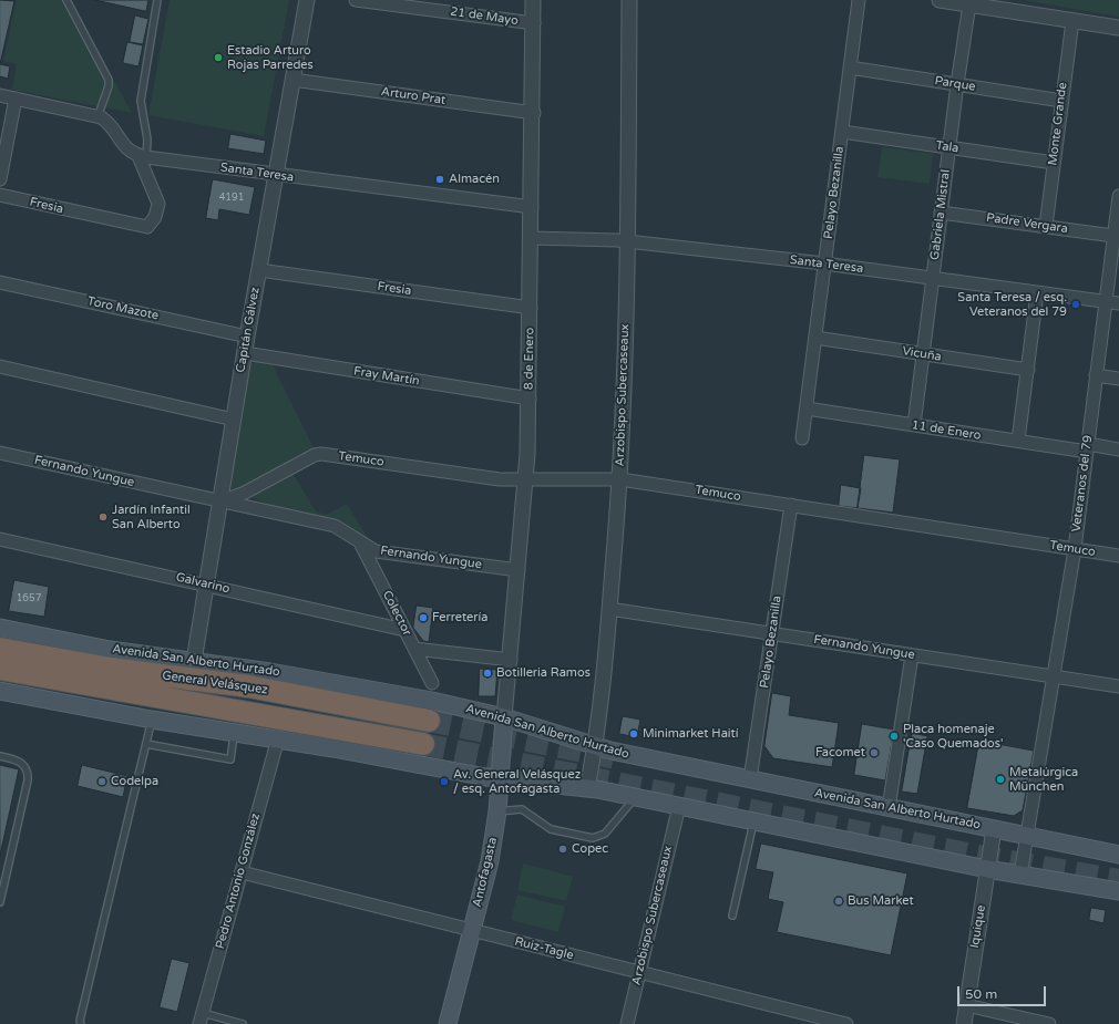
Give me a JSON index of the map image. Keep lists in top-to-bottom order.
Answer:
{
  "streets": {
    "highway": ["General Velásquez"],
    "main road": ["Avenida San Alberto Hurtado", "Antofagasta"],
    "street": [
      "21 de Mayo",
      "Parque",
      "Arturo Prat",
      "Monte Grande",
      "Tala",
      "Santa Teresa",
      "Pelayo Bezanilla",
      "Fresia",
      "Gabriela Mistral",
      "Padre Vergara",
      "Toro Mazote",
      "Capitán Gálvez",
      "Vicuña",
      "8 de Enero",
      "Fray Martín",
      "Arzobispo Subercaseaux",
      "11 de Enero",
      "Temuco",
      "Fernando Yungue",
      "Veteranos del 79",
      "Galvarino",
      "Colector",
      "Pedro Antonio González",
      "Iquique",
      "Ruiz-Tagle"
    ]
  },
  "crossings": [
    ["21 de Mayo", "8 de Enero"],
    ["Parque", "Monte Grande"],
    ["Parque", "Pelayo Bezanilla"],
    ["Parque", "Gabriela Mistral"],
    ["Arturo Prat", "Capitán Gálvez"],
    ["Arturo Prat", "8 de Enero"],
    ["Monte Grande", "Tala"],
    ["Monte Grande", "Padre Vergara"],
    ["Tala", "Pelayo Bezanilla"],
    ["Tala", "Gabriela Mistral"],
    ["Santa Teresa", "Pelayo Bezanilla"],
    ["Santa Teresa", "Fresia"],
    ["Santa Teresa", "Gabriela Mistral"],
    ["Santa Teresa", "Capitán Gálvez"],
    ["Santa Teresa", "8 de Enero"],
    ["Santa Teresa", "Arzobispo Subercaseaux"],
    ["Santa Teresa", "Veteranos del 79"],
    ["Pelayo Bezanilla", "Vicuña"],
    ["Pelayo Bezanilla", "11 de Enero"],
    ["Pelayo Bezanilla", "Temuco"],
    ["Pelayo Bezanilla", "Fernando Yungue"],
    ["Pelayo Bezanilla", "Avenida San Alberto Hurtado"],
    ["Fresia", "Capitán Gálvez"],
    ["Fresia", "8 de Enero"],
    ["Gabriela Mistral", "Padre Vergara"],
    ["Gabriela Mistral", "Vicuña"],
    ["Gabriela Mistral", "11 de Enero"],
    ["Padre Vergara", "Veteranos del 79"],
    ["Toro Mazote", "Capitán Gálvez"],
    ["Capitán Gálvez", "Fray Martín"],
    ["Capitán Gálvez", "Temuco"],
    ["Capitán Gálvez", "Fernando Yungue"],
    ["Capitán Gálvez", "Galvarino"],
    ["Capitán Gálvez", "Avenida San Alberto Hurtado"],
    ["8 de Enero", "Fray Martín"],
    ["8 de Enero", "Temuco"],
    ["8 de Enero", "Fernando Yungue"],
    ["8 de Enero", "Avenida San Alberto Hurtado"],
    ["8 de Enero", "Antofagasta"],
    ["Arzobispo Subercaseaux", "Temuco"],
    ["Arzobispo Subercaseaux", "Fernando Yungue"],
    ["Arzobispo Subercaseaux", "Avenida San Alberto Hurtado"],
    ["Arzobispo Subercaseaux", "Ruiz-Tagle"],
    ["11 de Enero", "Veteranos del 79"],
    ["Temuco", "Fernando Yungue"],
    ["Temuco", "Veteranos del 79"],
    ["Fernando Yungue", "Veteranos del 79"],
    ["Fernando Yungue", "Colector"],
    ["Veteranos del 79", "Avenida San Alberto Hurtado"],
    ["Galvarino", "Colector"],
    ["Avenida San Alberto Hurtado", "Antofagasta"],
    ["Avenida San Alberto Hurtado", "Iquique"],
    ["Antofagasta", "Ruiz-Tagle"],
    ["Pedro Antonio González", "Ruiz-Tagle"]
  ],
  "places": [
    "Estadio Arturo Rojas Parredes",
    "Almacén",
    "Santa Teresa / esq. Veteranos del 79",
    "Jardín Infantil San Alberto",
    "Ferretería",
    "Botilleria Ramos",
    "Minimarket Haití",
    "Placa homenaje 'Caso Quemados'",
    "Facomet",
    "Metalúrgica München",
    "Codelpa",
    "Av. General Velásquez / esq. Antofagasta",
    "Copec",
    "Bus Market"
  ],
  "house_numbers": ["4191", "1657"],
  "scale_bar": "50 m"
}
